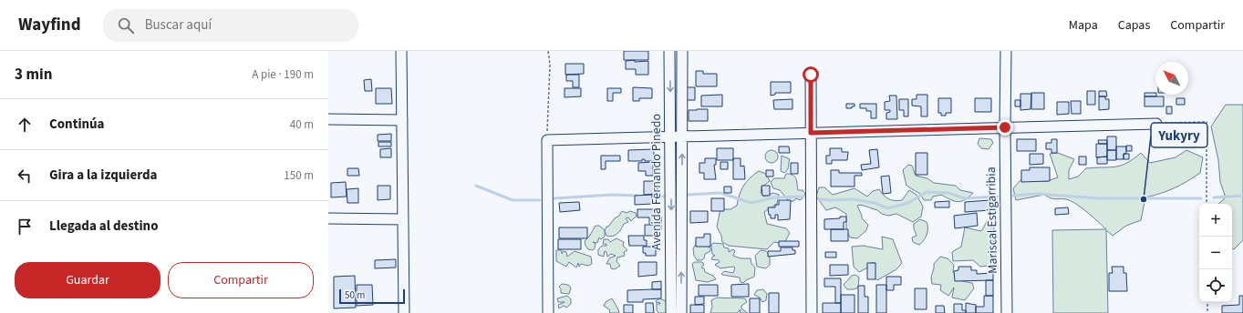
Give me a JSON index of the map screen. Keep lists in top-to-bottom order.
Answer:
{
  "streets": {
    "street": ["Avenida Fernando Pinedo", "Mariscal Estigarribia"]
  },
  "places": ["Yukyry"],
  "scale_bar": "50 m",
  "north": "top left",
  "page": {
    "header": "Wayfind",
    "search": "Buscar aquí",
    "nav": ["Mapa", "Capas", "Compartir"],
    "heading": ["3 min", "A pie · 190 m"],
    "list": [
      ["Continúa", "40 m"],
      ["Gira a la izquierda", "150 m"],
      "Llegada al destino"
    ],
    "map_buttons": ["+", "−"],
    "buttons": ["Guardar", "Compartir"],
    "scale": "50 m"
  }
}
